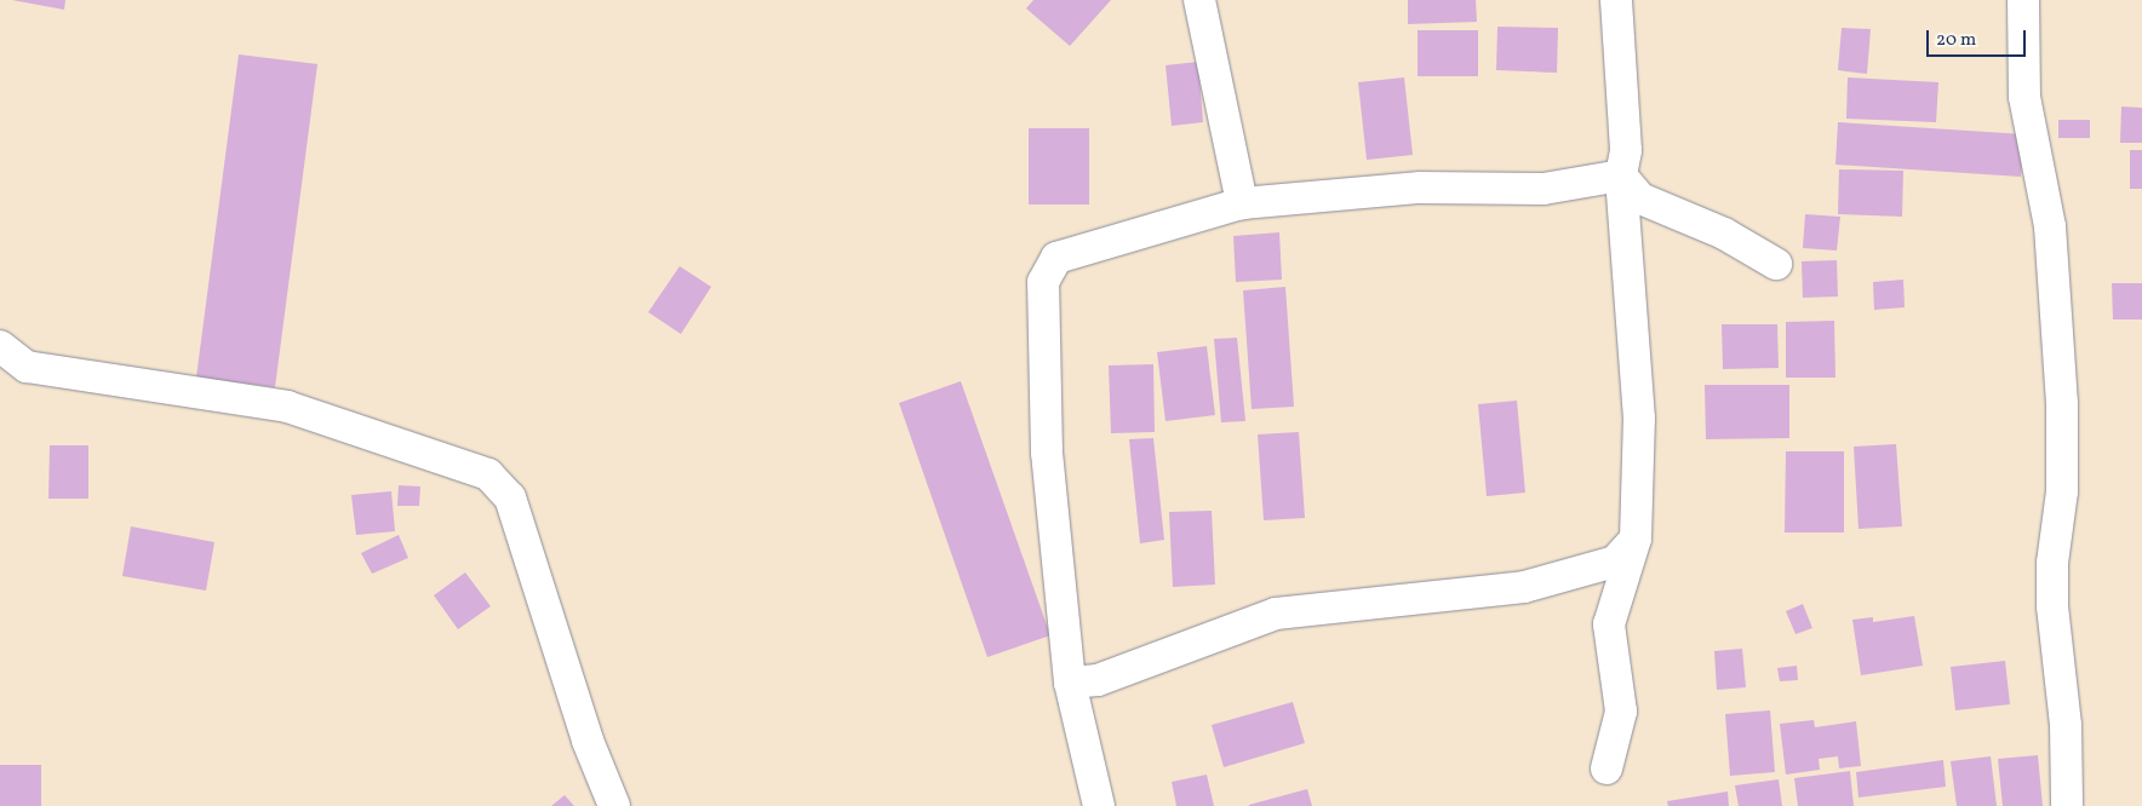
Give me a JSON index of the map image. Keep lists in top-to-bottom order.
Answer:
{
  "scale_bar": "20 m"
}
